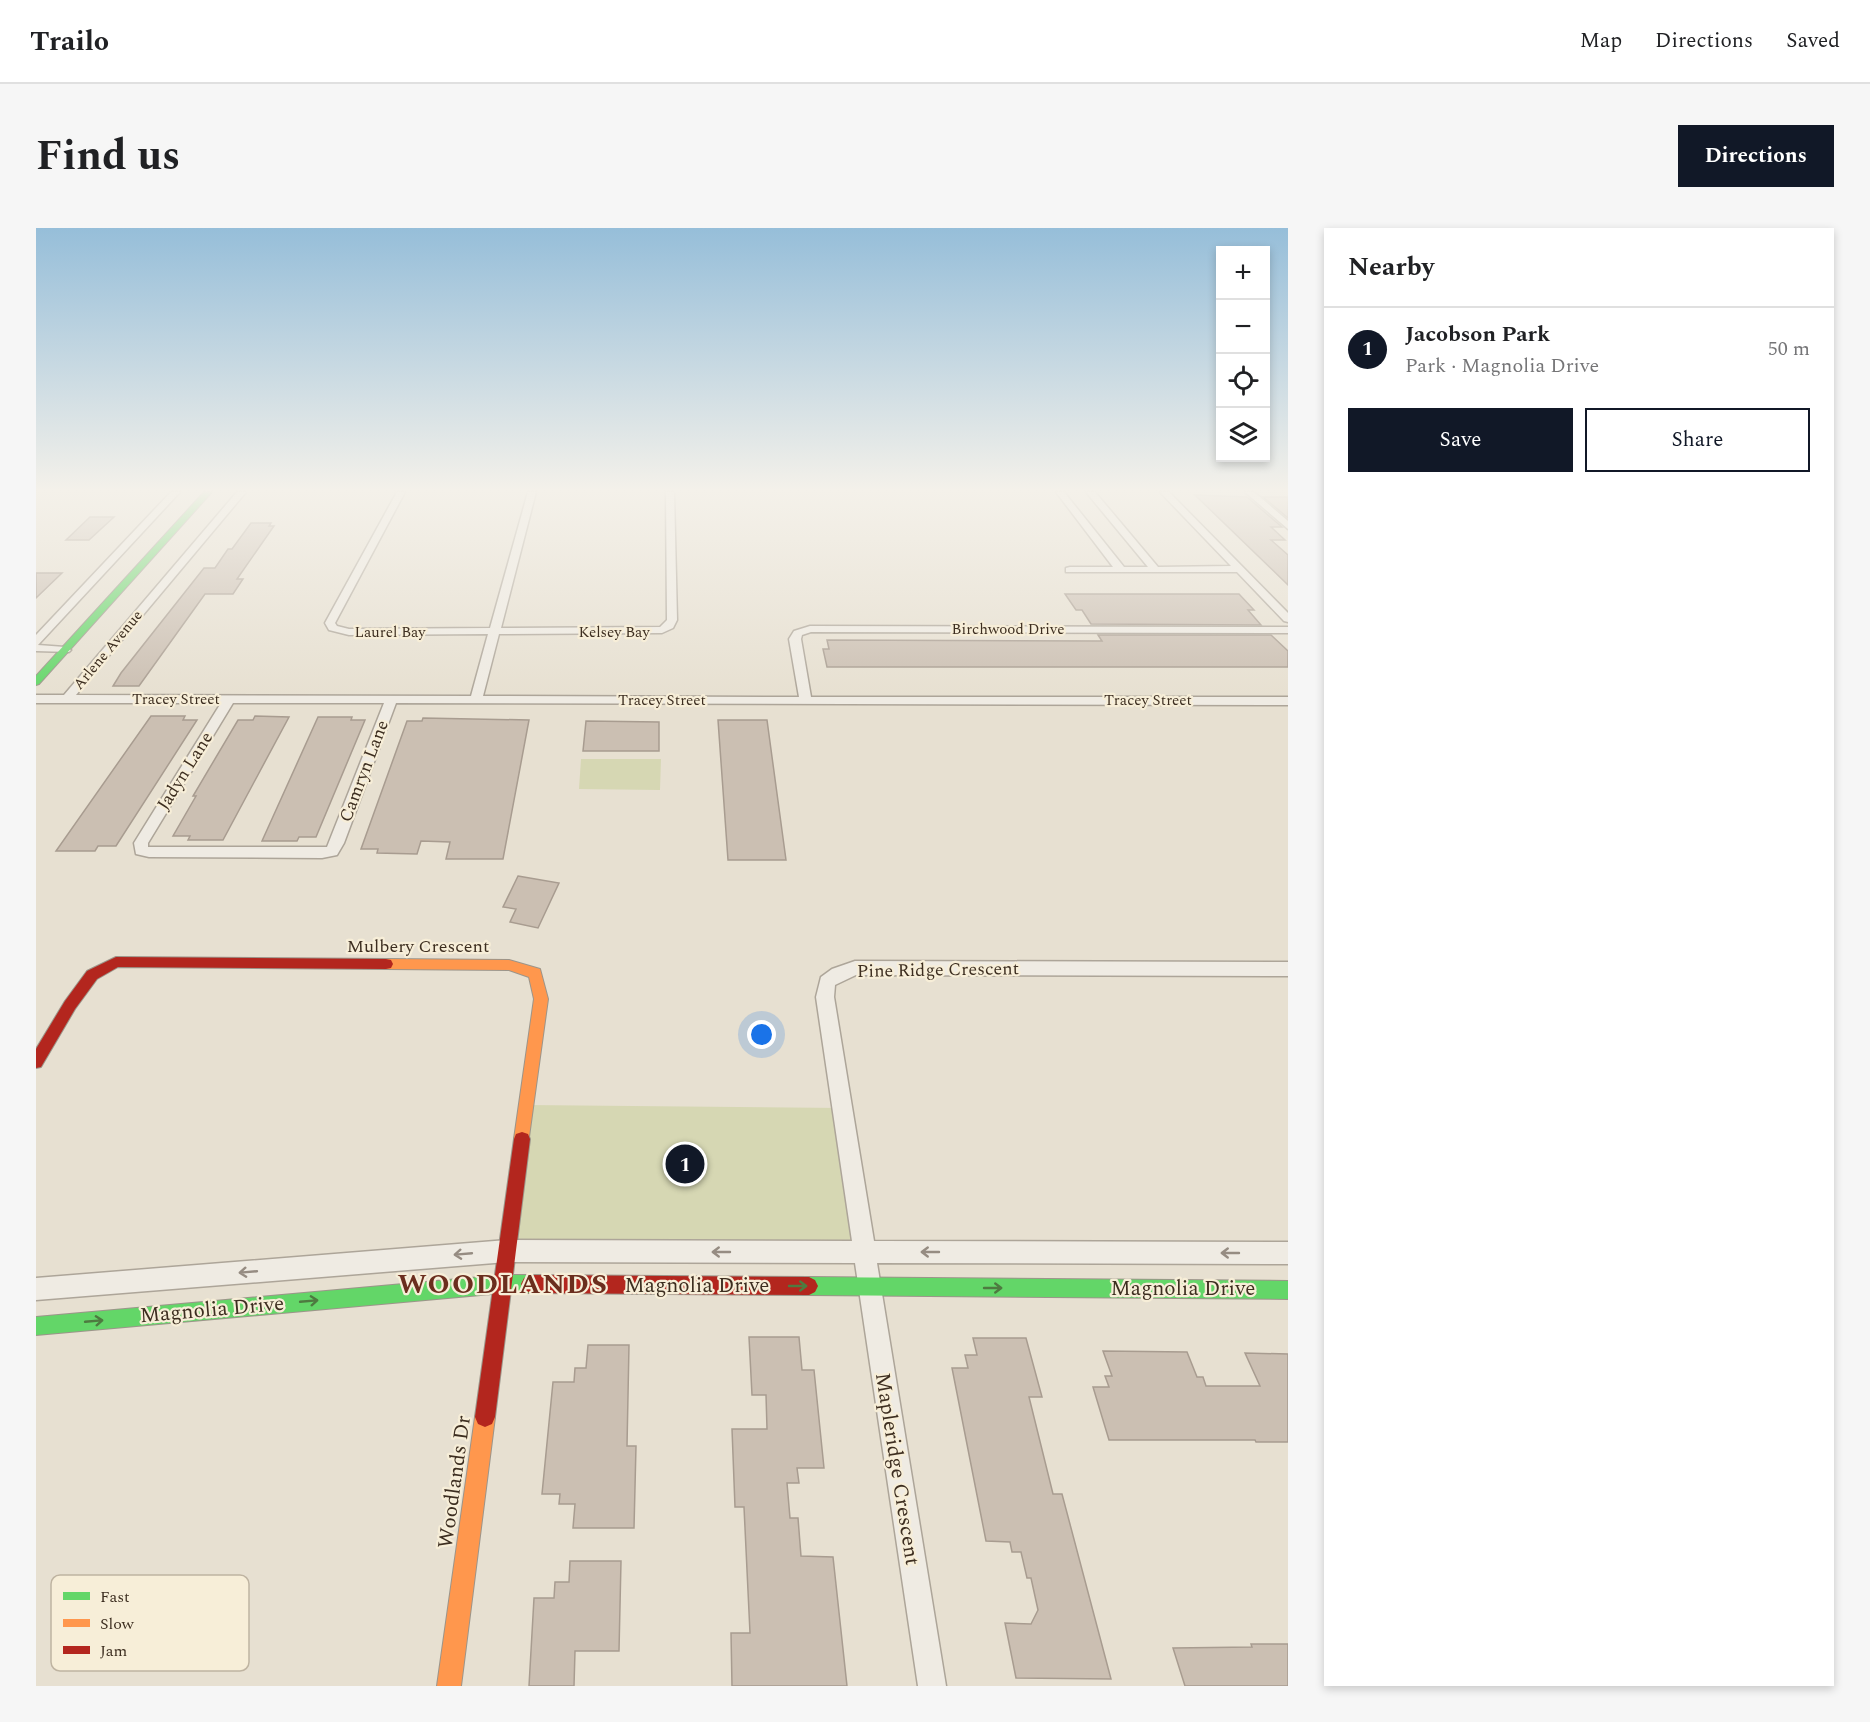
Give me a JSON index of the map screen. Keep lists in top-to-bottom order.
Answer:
{
  "streets": {
    "street": [
      "Birchwood Drive",
      "Laurel Bay",
      "Kelsey Bay",
      "Arlene Avenue",
      "Tracey Street",
      "Jadyn Lane",
      "Camryn Lane",
      "Mulbery Crescent",
      "Pine Ridge Crescent",
      "Magnolia Drive",
      "Mapleridge Crescent",
      "Woodlands Dr"
    ]
  },
  "crossings": [
    ["Birchwood Drive", "Tracey Street"],
    ["Laurel Bay", "Kelsey Bay"],
    ["Arlene Avenue", "Tracey Street"],
    ["Tracey Street", "Jadyn Lane"],
    ["Tracey Street", "Camryn Lane"],
    ["Jadyn Lane", "Camryn Lane"],
    ["Mulbery Crescent", "Magnolia Drive"],
    ["Mulbery Crescent", "Woodlands Dr"],
    ["Pine Ridge Crescent", "Magnolia Drive"],
    ["Pine Ridge Crescent", "Mapleridge Crescent"],
    ["Magnolia Drive", "Mapleridge Crescent"],
    ["Magnolia Drive", "Woodlands Dr"]
  ],
  "districts": ["WOODLANDS"],
  "legend": ["Fast", "Slow", "Jam"],
  "page": {
    "header": "Trailo",
    "nav": ["Map", "Directions", "Saved"],
    "title": "Find us",
    "buttons": [
      "Directions",
      ["Save", "Share"]
    ],
    "heading": "Nearby",
    "map_buttons": ["+", "−"],
    "list": [
      {
        "mark": "1",
        "name": "Jacobson Park",
        "note": "Park · Magnolia Drive",
        "value": "50 m"
      }
    ],
    "pins": "1"
  }
}
